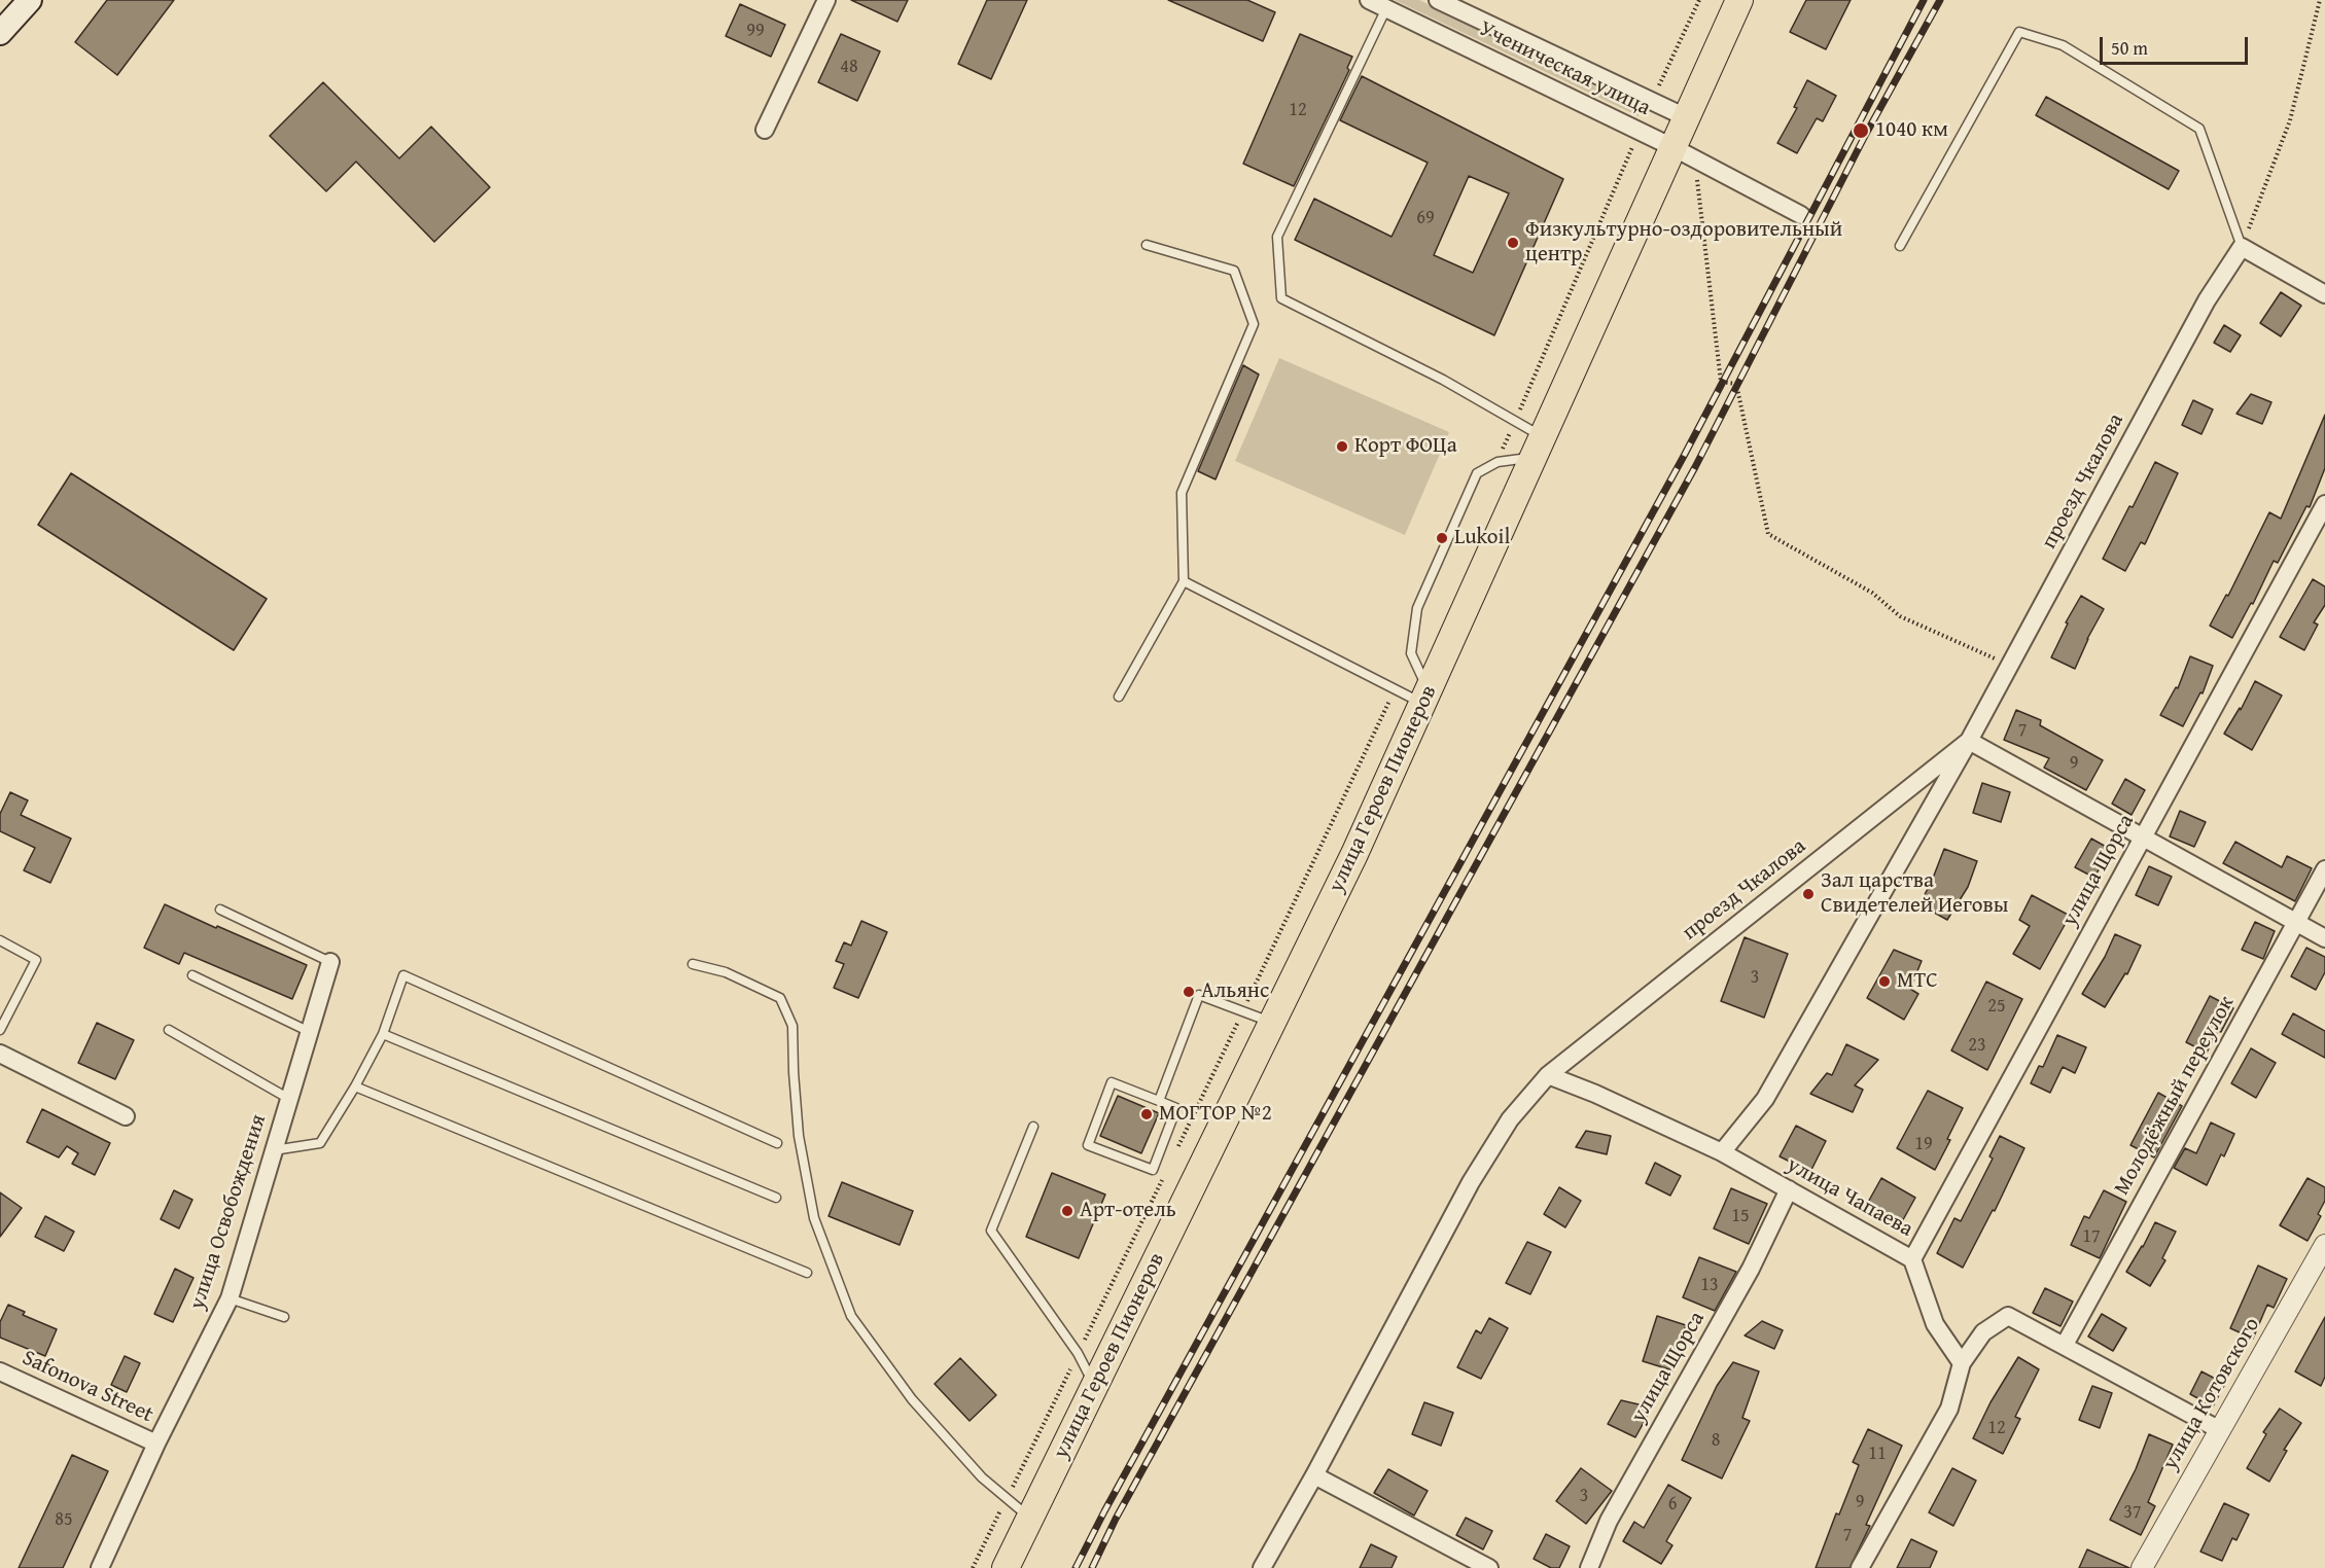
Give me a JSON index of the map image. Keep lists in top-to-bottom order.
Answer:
{
  "streets": {
    "main road": ["улица Героев Пионеров"],
    "street": [
      "Ученическая улица",
      "проезд Чкалова",
      "улица Щорса",
      "Молодёжный переулок",
      "улица Чапаева",
      "улица Освобождения",
      "Safonova Street",
      "улица Котовского"
    ]
  },
  "crossings": [
    ["Ученическая улица", "улица Героев Пионеров"],
    ["проезд Чкалова", "улица Чапаева"],
    ["улица Щорса", "улица Чапаева"],
    ["улица Освобождения", "Safonova Street"]
  ],
  "places": [
    "1040 км",
    "Физкультурно-оздоровительный центр",
    "Корт ФОЦа",
    "Lukoil",
    "Зал царства Свидетелей Иеговы",
    "МТС",
    "Альянс",
    "МОГТОР №2",
    "Арт-отель"
  ],
  "house_numbers": [
    "99",
    "48",
    "12",
    "69",
    "7",
    "9",
    "3",
    "25",
    "23",
    "19",
    "15",
    "17",
    "13",
    "12",
    "8",
    "11",
    "3",
    "9",
    "6",
    "37",
    "85",
    "7"
  ],
  "scale_bar": "50 m"
}
